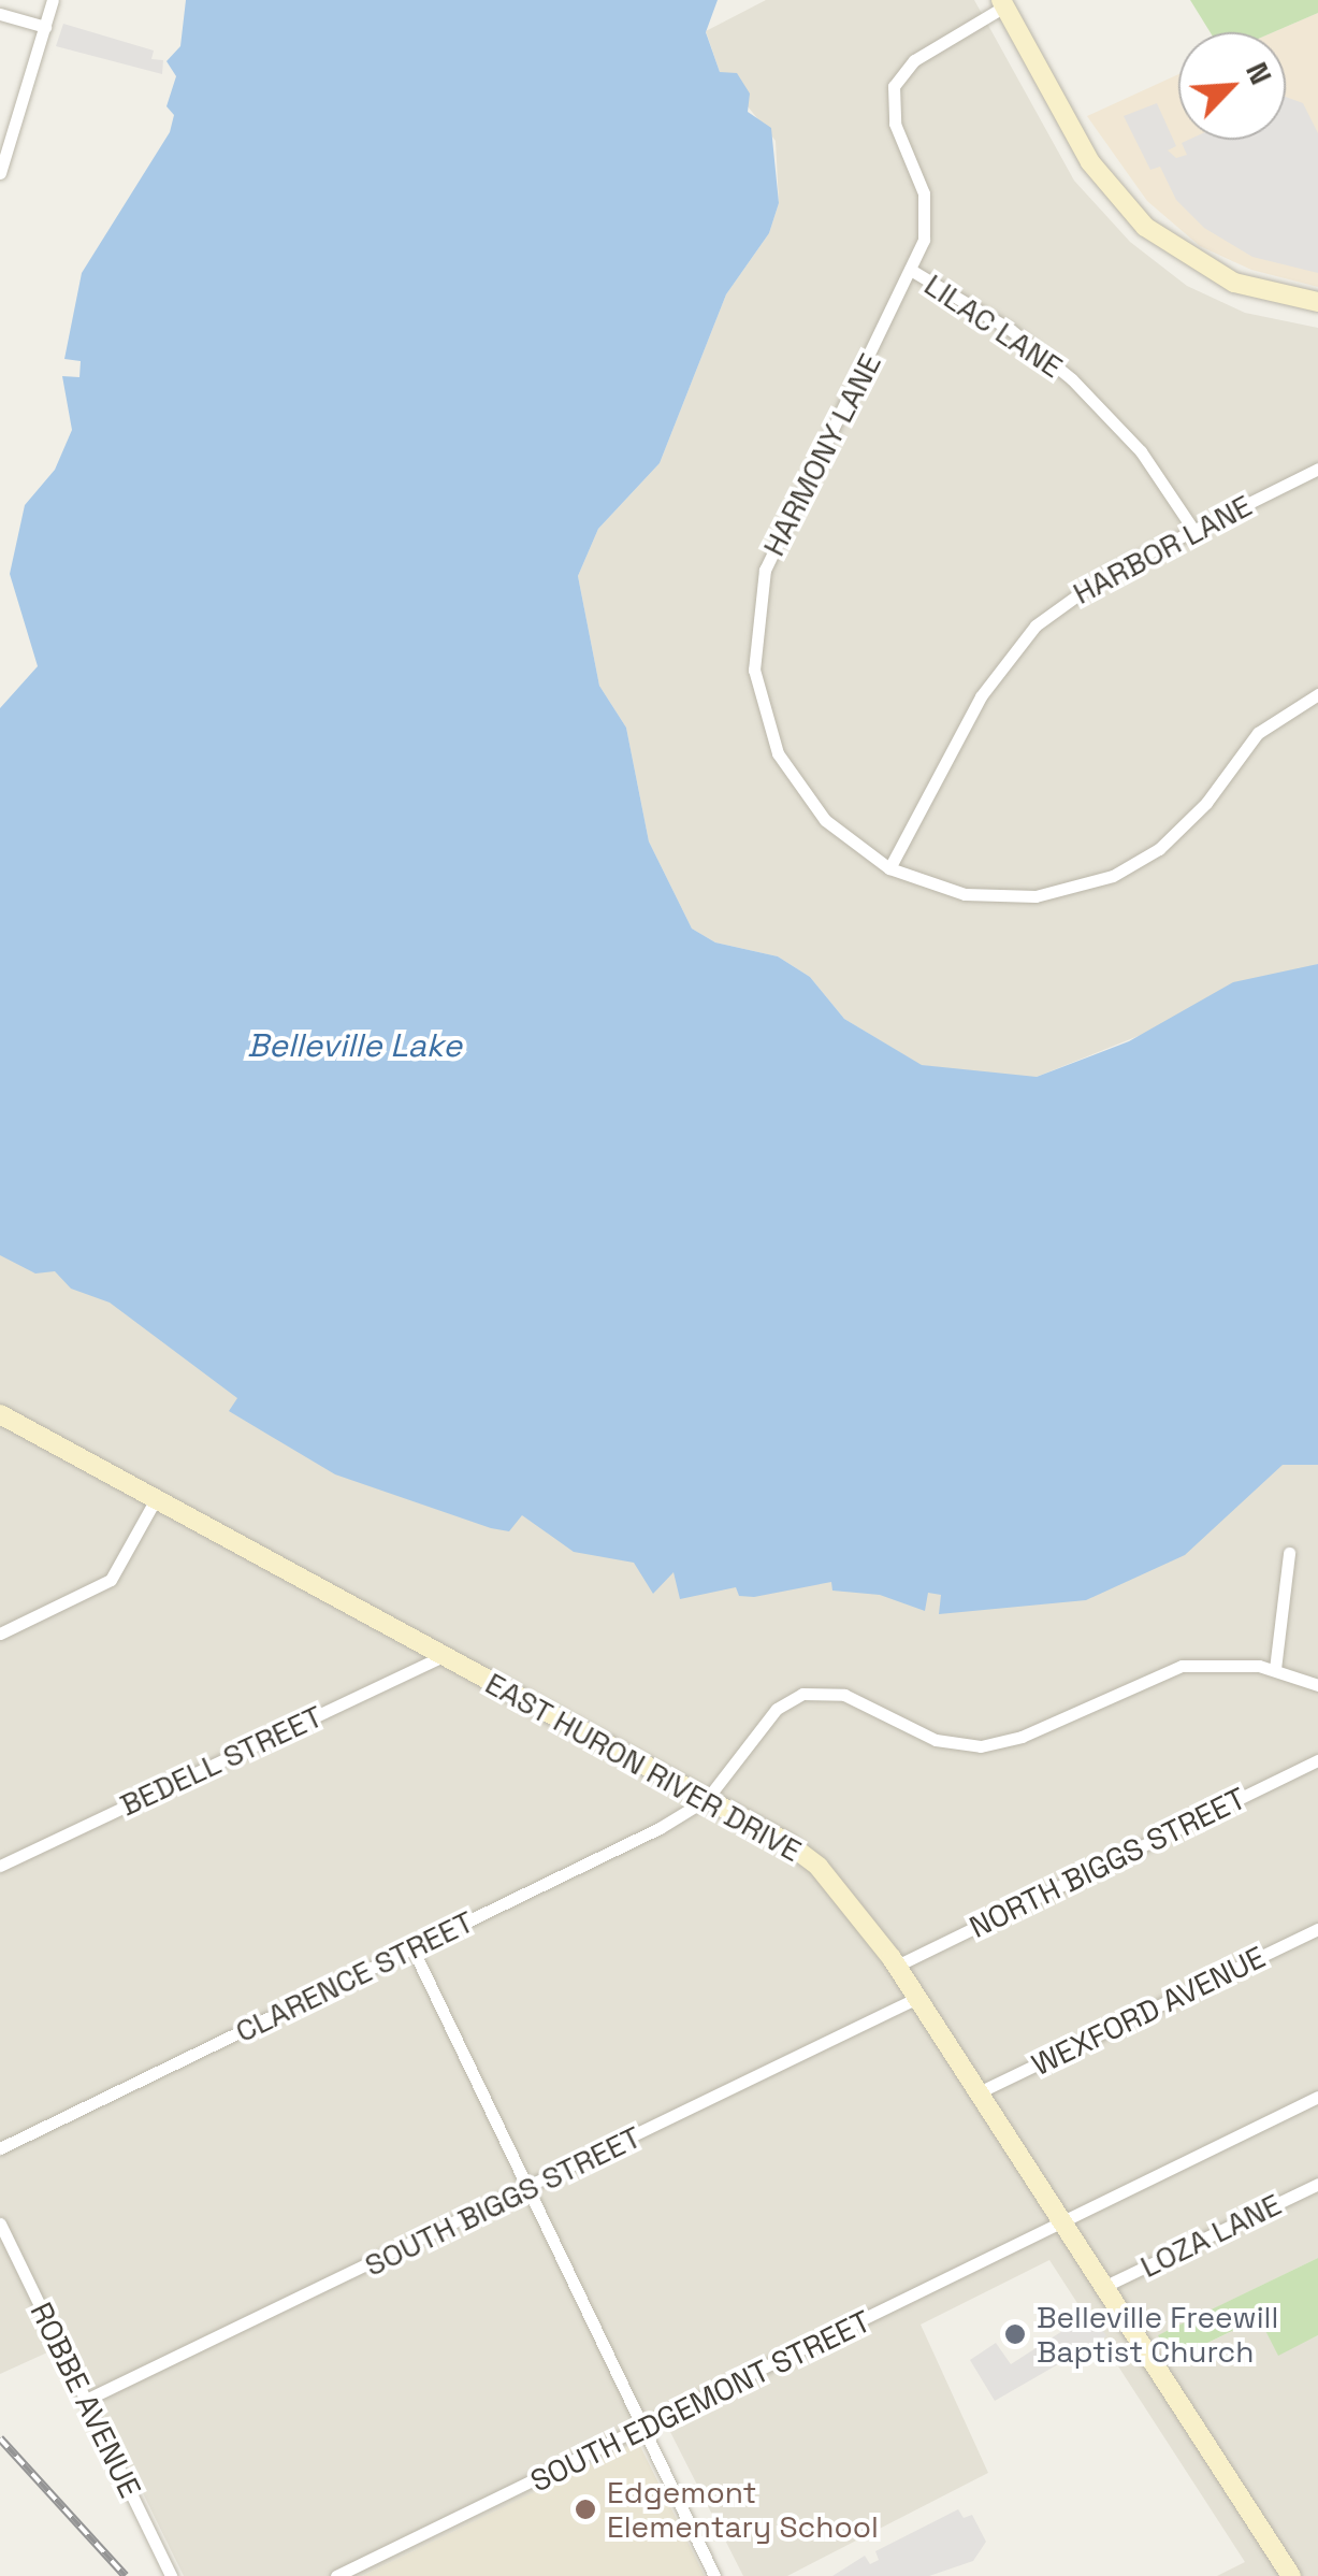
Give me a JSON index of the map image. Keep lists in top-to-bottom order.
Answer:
{
  "streets": {
    "main road": ["EAST HURON RIVER DRIVE"],
    "street": [
      "LILAC LANE",
      "HARMONY LANE",
      "HARBOR LANE",
      "BEDELL STREET",
      "NORTH BIGGS STREET",
      "CLARENCE STREET",
      "WEXFORD AVENUE",
      "SOUTH BIGGS STREET",
      "LOZA LANE",
      "ROBBE AVENUE",
      "SOUTH EDGEMONT STREET"
    ]
  },
  "crossings": [
    ["LILAC LANE", "HARMONY LANE"],
    ["LILAC LANE", "HARBOR LANE"],
    ["HARMONY LANE", "HARBOR LANE"],
    ["BEDELL STREET", "EAST HURON RIVER DRIVE"],
    ["EAST HURON RIVER DRIVE", "NORTH BIGGS STREET"],
    ["EAST HURON RIVER DRIVE", "CLARENCE STREET"],
    ["EAST HURON RIVER DRIVE", "WEXFORD AVENUE"],
    ["EAST HURON RIVER DRIVE", "SOUTH BIGGS STREET"],
    ["EAST HURON RIVER DRIVE", "LOZA LANE"],
    ["EAST HURON RIVER DRIVE", "SOUTH EDGEMONT STREET"],
    ["SOUTH BIGGS STREET", "ROBBE AVENUE"]
  ],
  "water": ["Belleville Lake"],
  "places": ["Belleville Freewill Baptist Church", "Edgemont Elementary School"],
  "north": "top right"
}
